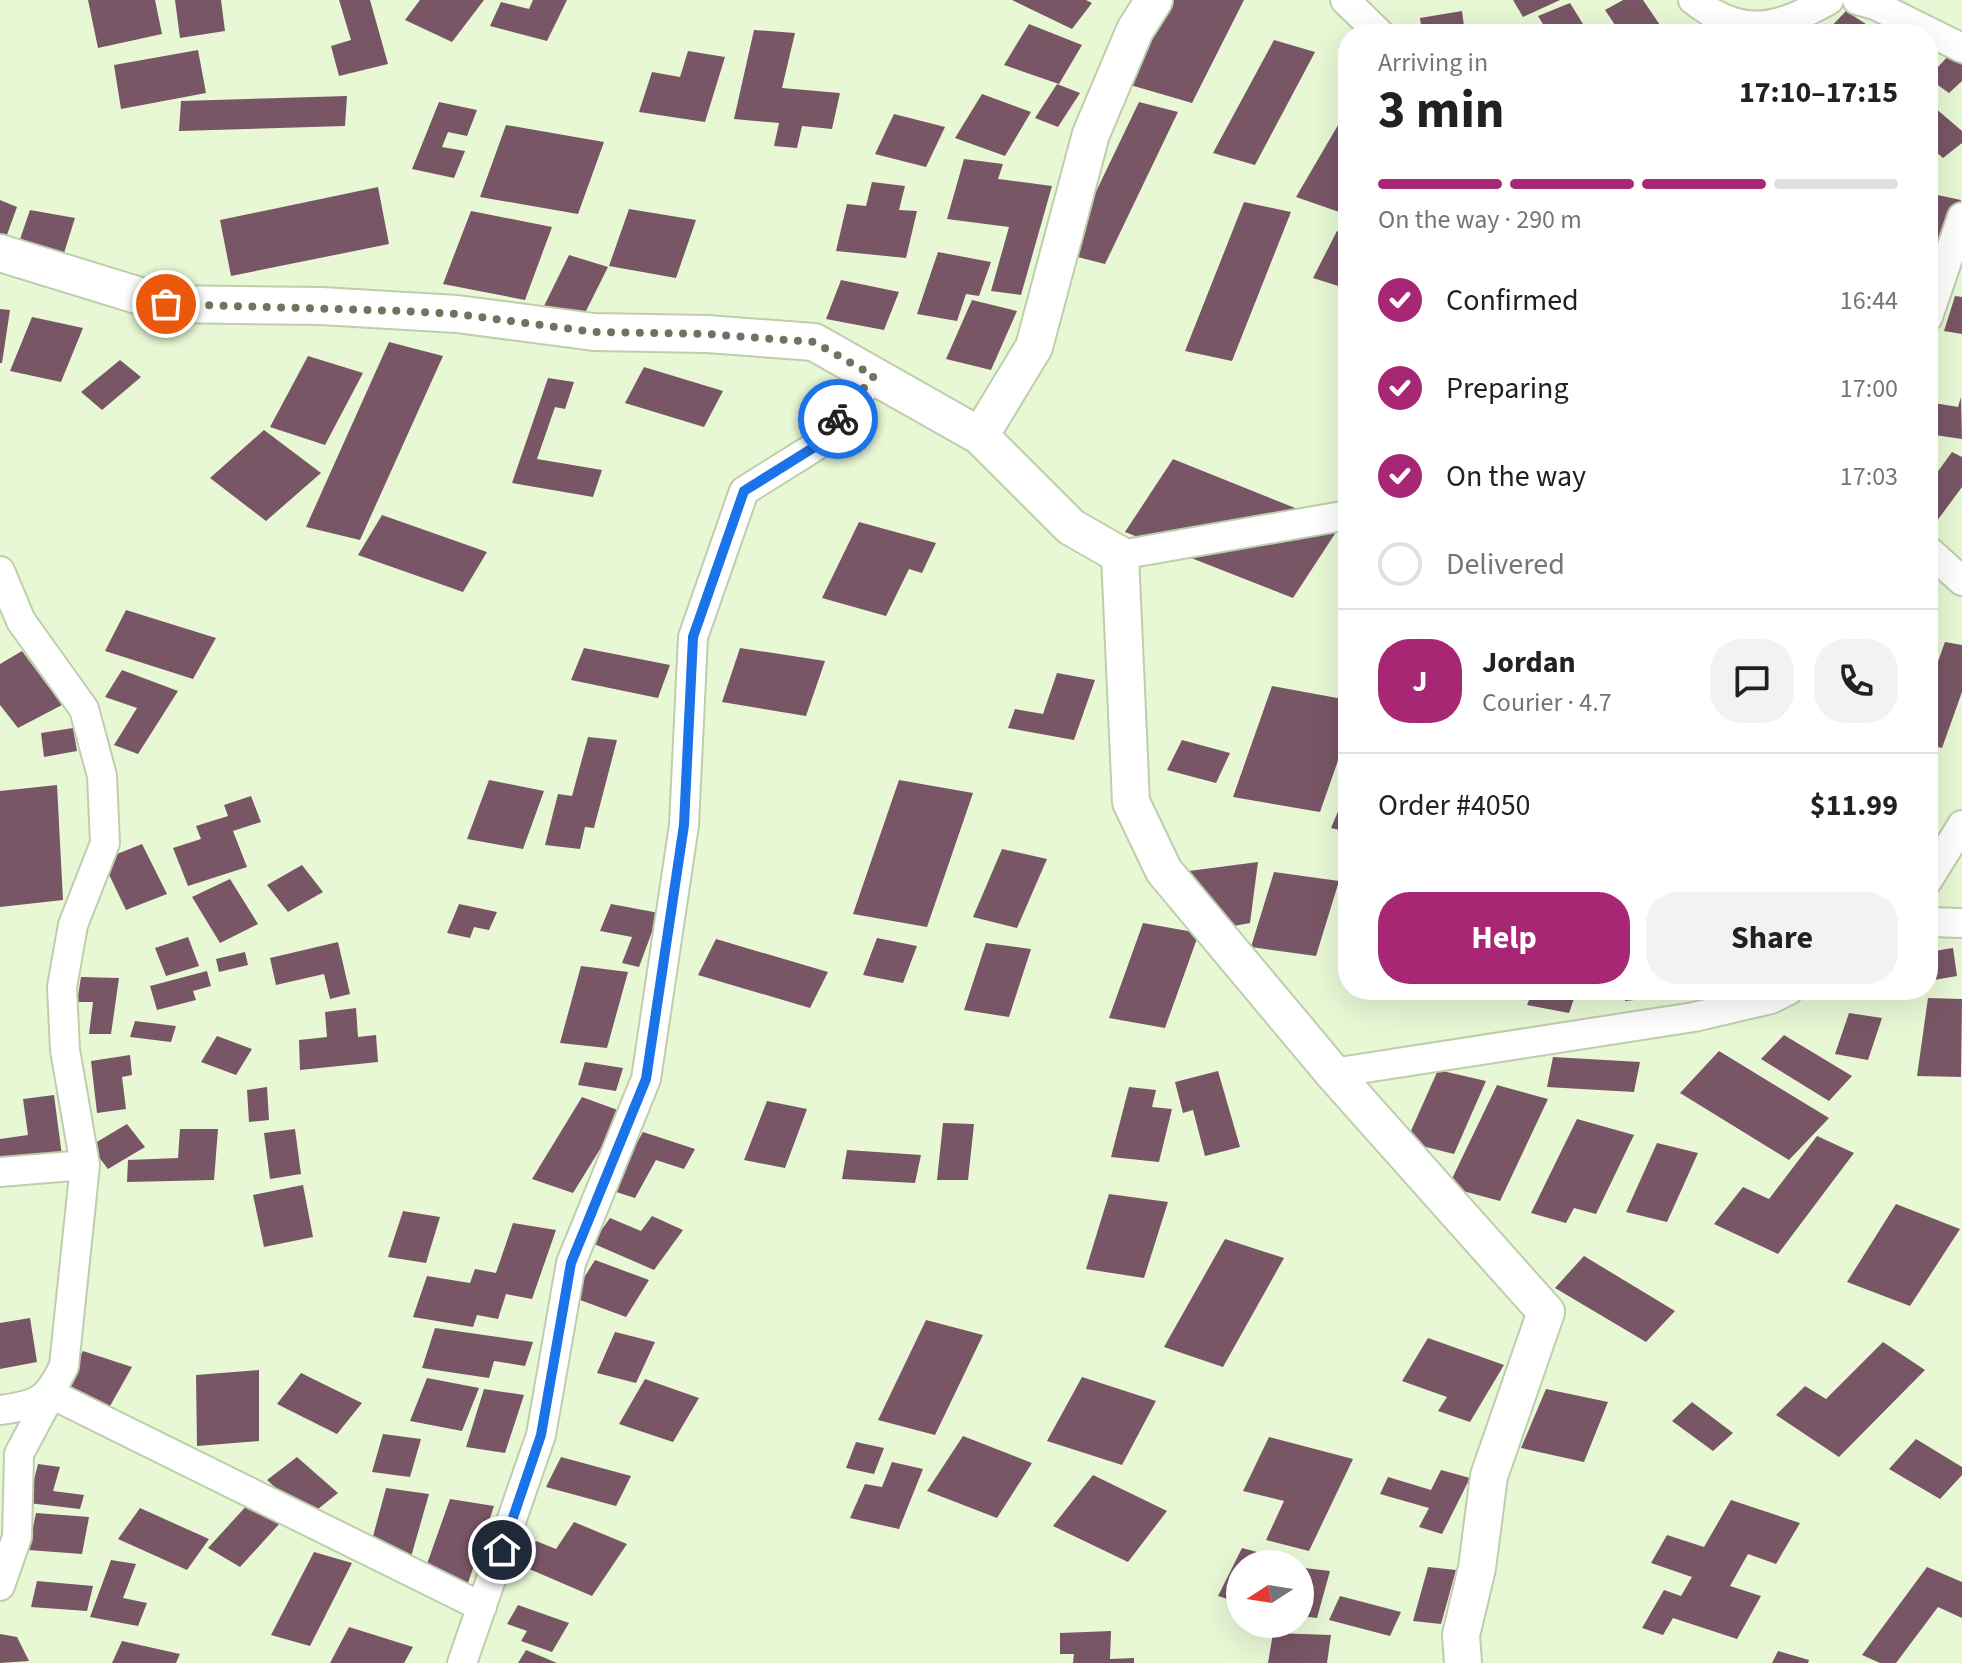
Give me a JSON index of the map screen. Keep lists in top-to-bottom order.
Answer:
{
  "north": "left",
  "page": {
    "heading": ["3 min", "Arriving in", "17:10–17:15"],
    "panel": [
      "Jordan",
      "Courier · 4.7",
      "Order #4050",
      "$11.99"
    ],
    "bar": "On the way · 290 m",
    "list": [
      ["Confirmed", "16:44"],
      ["Preparing", "17:00"],
      ["On the way", "17:03"],
      "Delivered"
    ],
    "round": "J",
    "buttons": ["Help", "Share"]
  }
}
